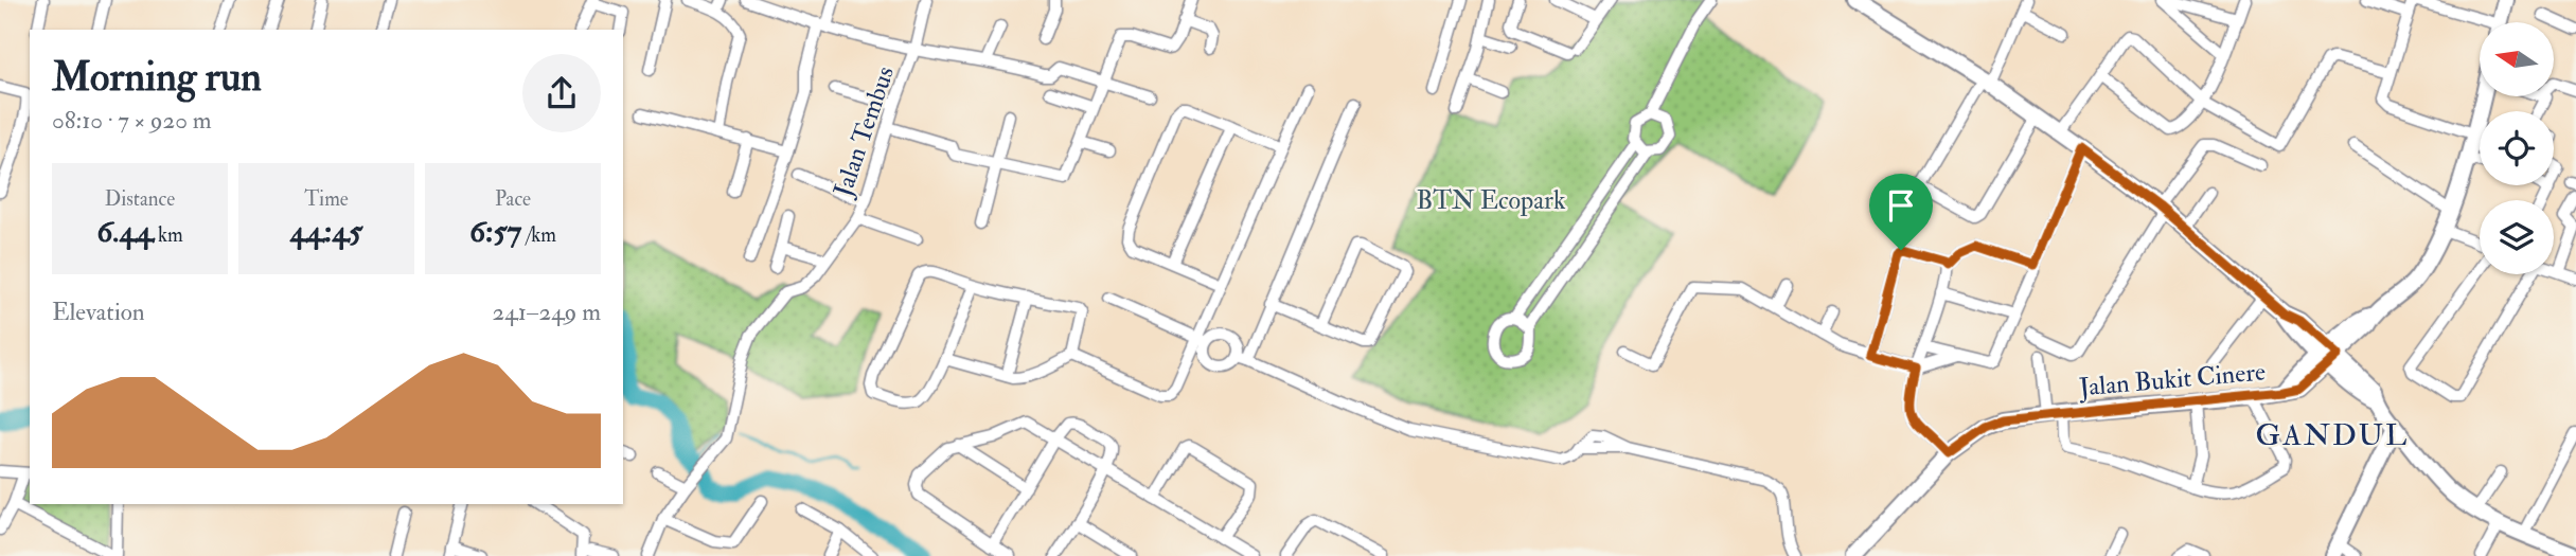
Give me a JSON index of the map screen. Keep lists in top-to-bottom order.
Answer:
{
  "streets": {
    "main road": ["Jalan Bukit Cinere"],
    "street": ["Jalan Tembus"]
  },
  "districts": ["GANDUL"],
  "parks": ["BTN Ecopark"],
  "north": "left",
  "page": {
    "heading": ["Morning run", "08:10 · 7 × 920 m"],
    "stats": [
      ["Distance", "6.44 km"],
      ["Time", "44:45"],
      ["Pace", "6:57 /km"]
    ],
    "chart": ["Elevation", "241–249 m"]
  }
}
